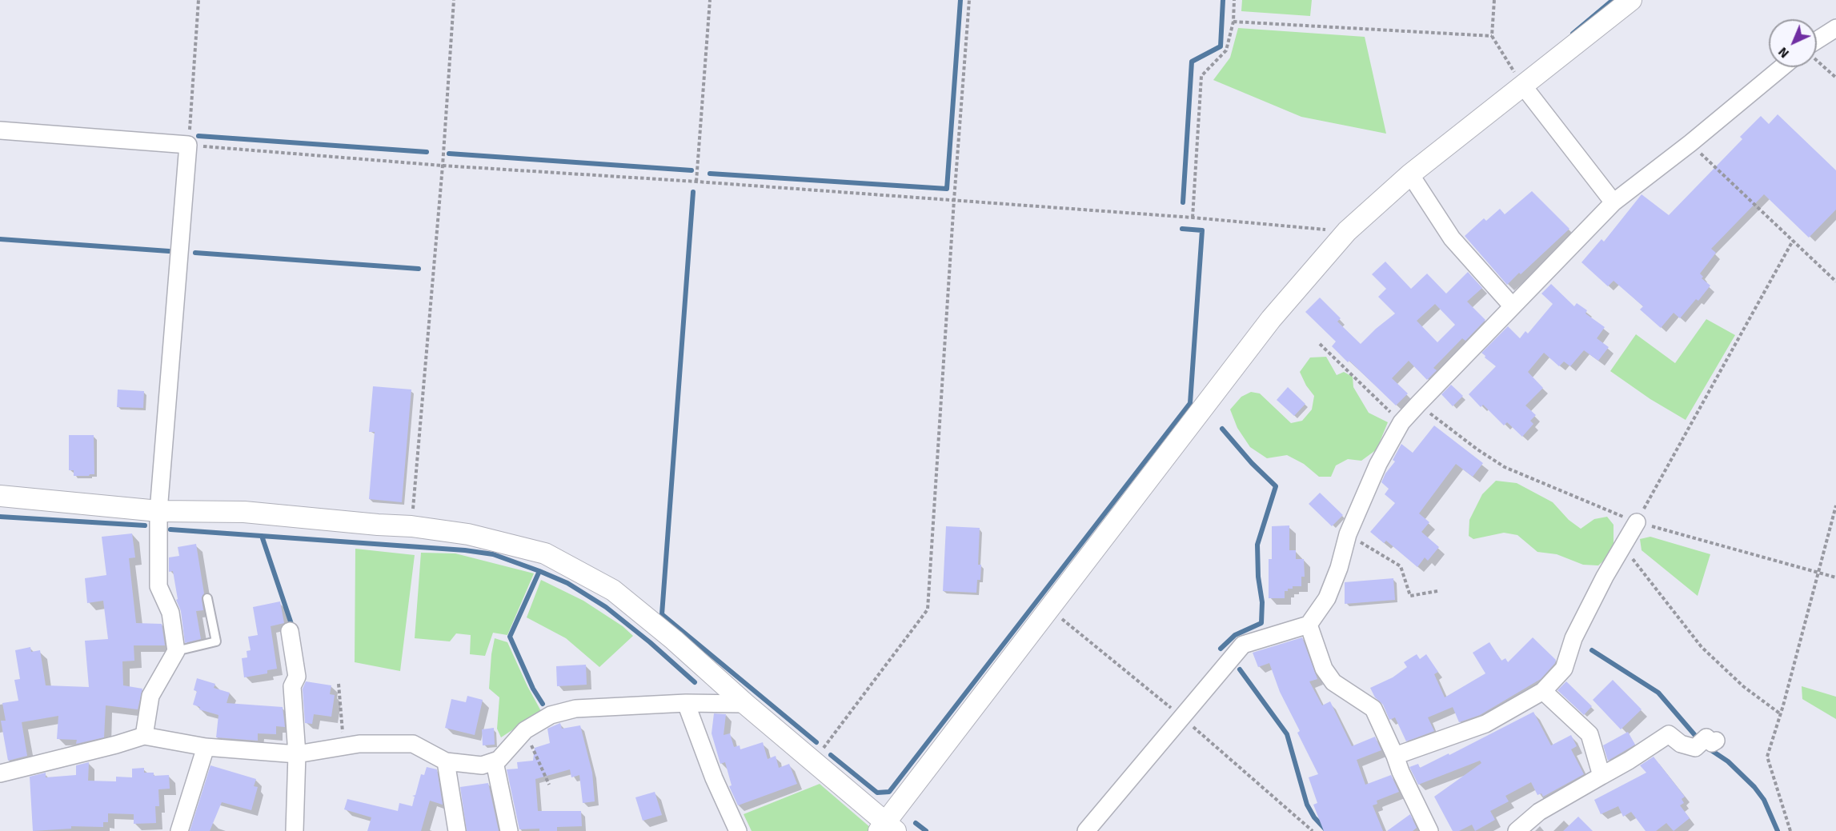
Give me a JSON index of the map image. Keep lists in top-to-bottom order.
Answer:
{
  "north": "bottom left"
}
